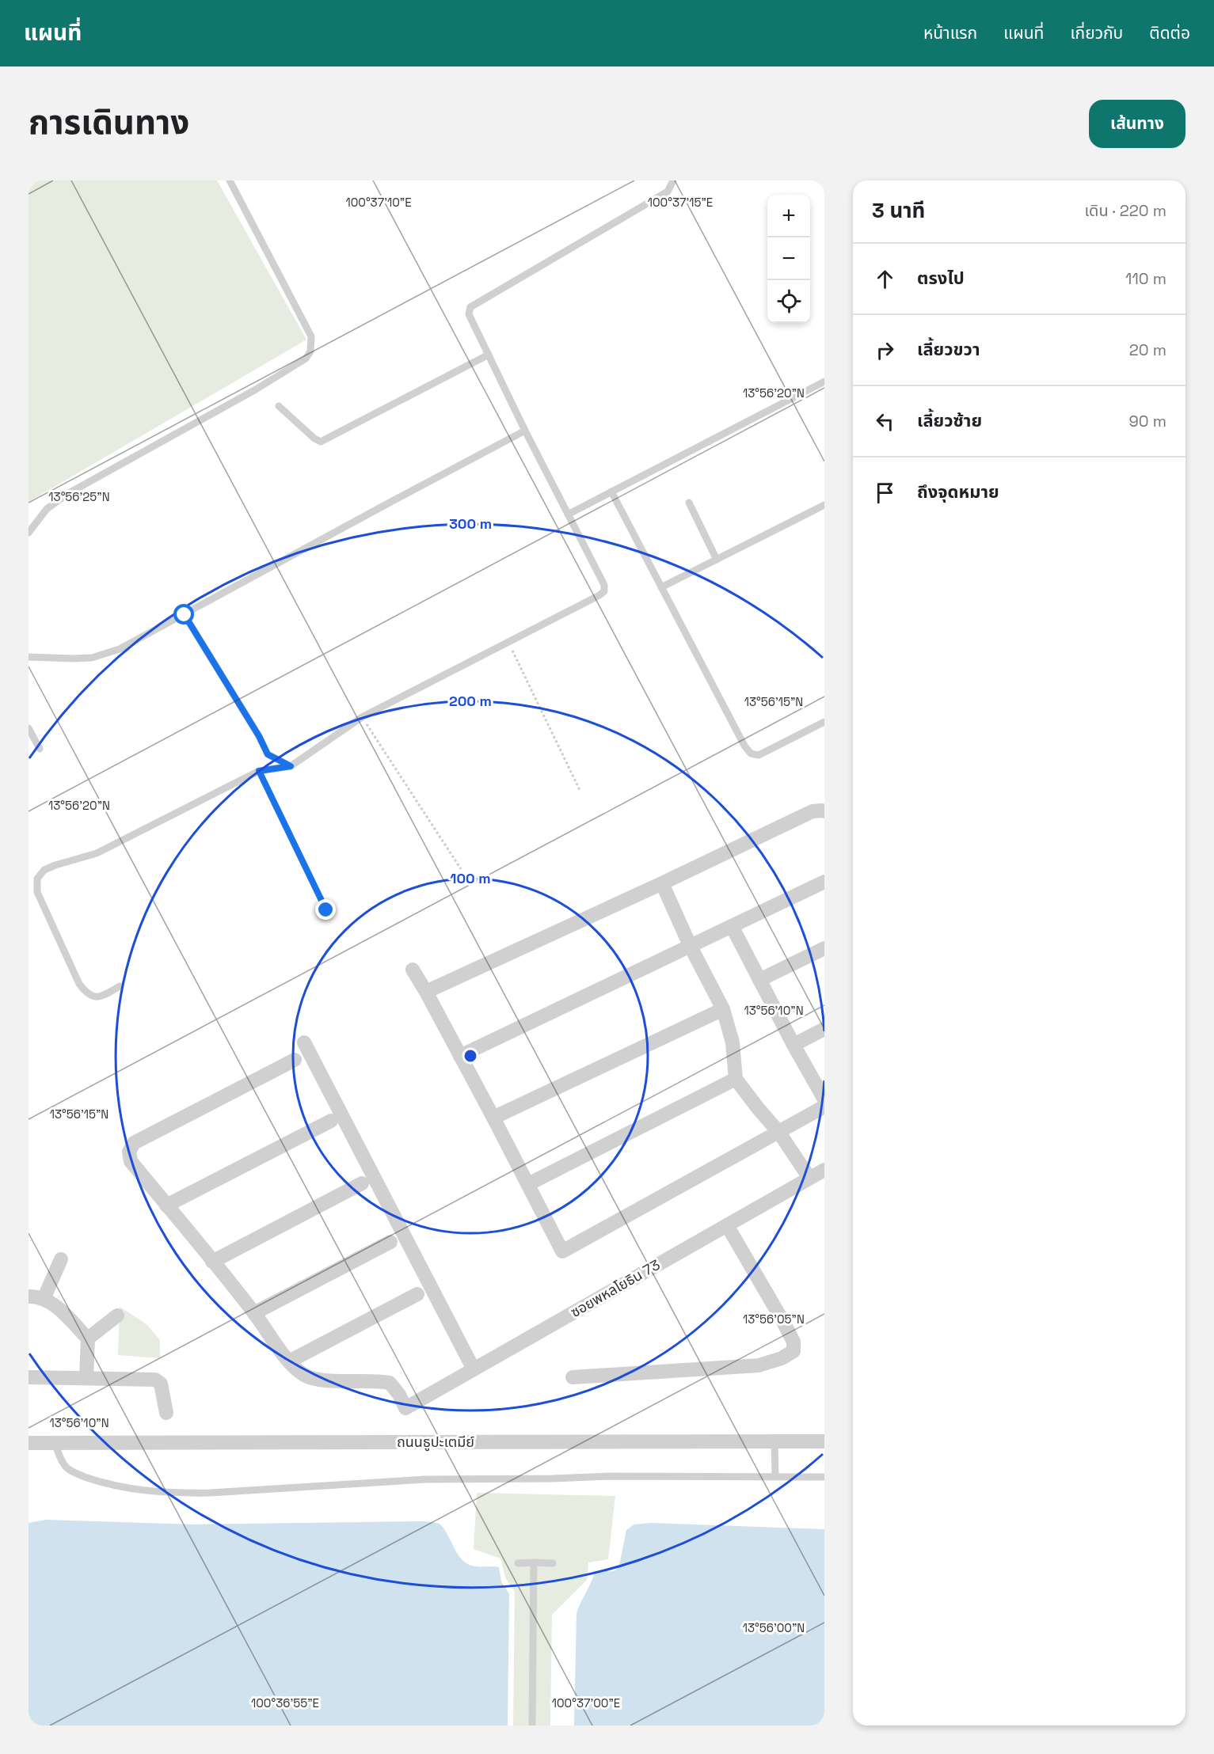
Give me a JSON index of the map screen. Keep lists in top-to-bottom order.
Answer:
{
  "streets": {
    "street": ["ซอยพหลโยธิน 73", "ถนนธูปะเตมีย์"]
  },
  "page": {
    "header": "แผนที่",
    "nav": [
      "หน้าแรก",
      "แผนที่",
      "เกี่ยวกับ",
      "ติดต่อ"
    ],
    "title": "การเดินทาง",
    "buttons": "เส้นทาง",
    "heading": ["3 นาที", "เดิน · 220 m"],
    "map_buttons": ["+", "−"],
    "list": [
      ["ตรงไป", "110 m"],
      ["เลี้ยวขวา", "20 m"],
      ["เลี้ยวซ้าย", "90 m"],
      "ถึงจุดหมาย"
    ]
  },
  "coordinates": [
    "100°37'10\"E",
    "100°37'15\"E",
    "13°56'20\"N",
    "13°56'25\"N",
    "13°56'15\"N",
    "13°56'10\"N",
    "13°56'05\"N",
    "13°56'00\"N",
    "100°36'55\"E",
    "100°37'00\"E"
  ],
  "rings": ["300 m", "200 m", "100 m"]
}
